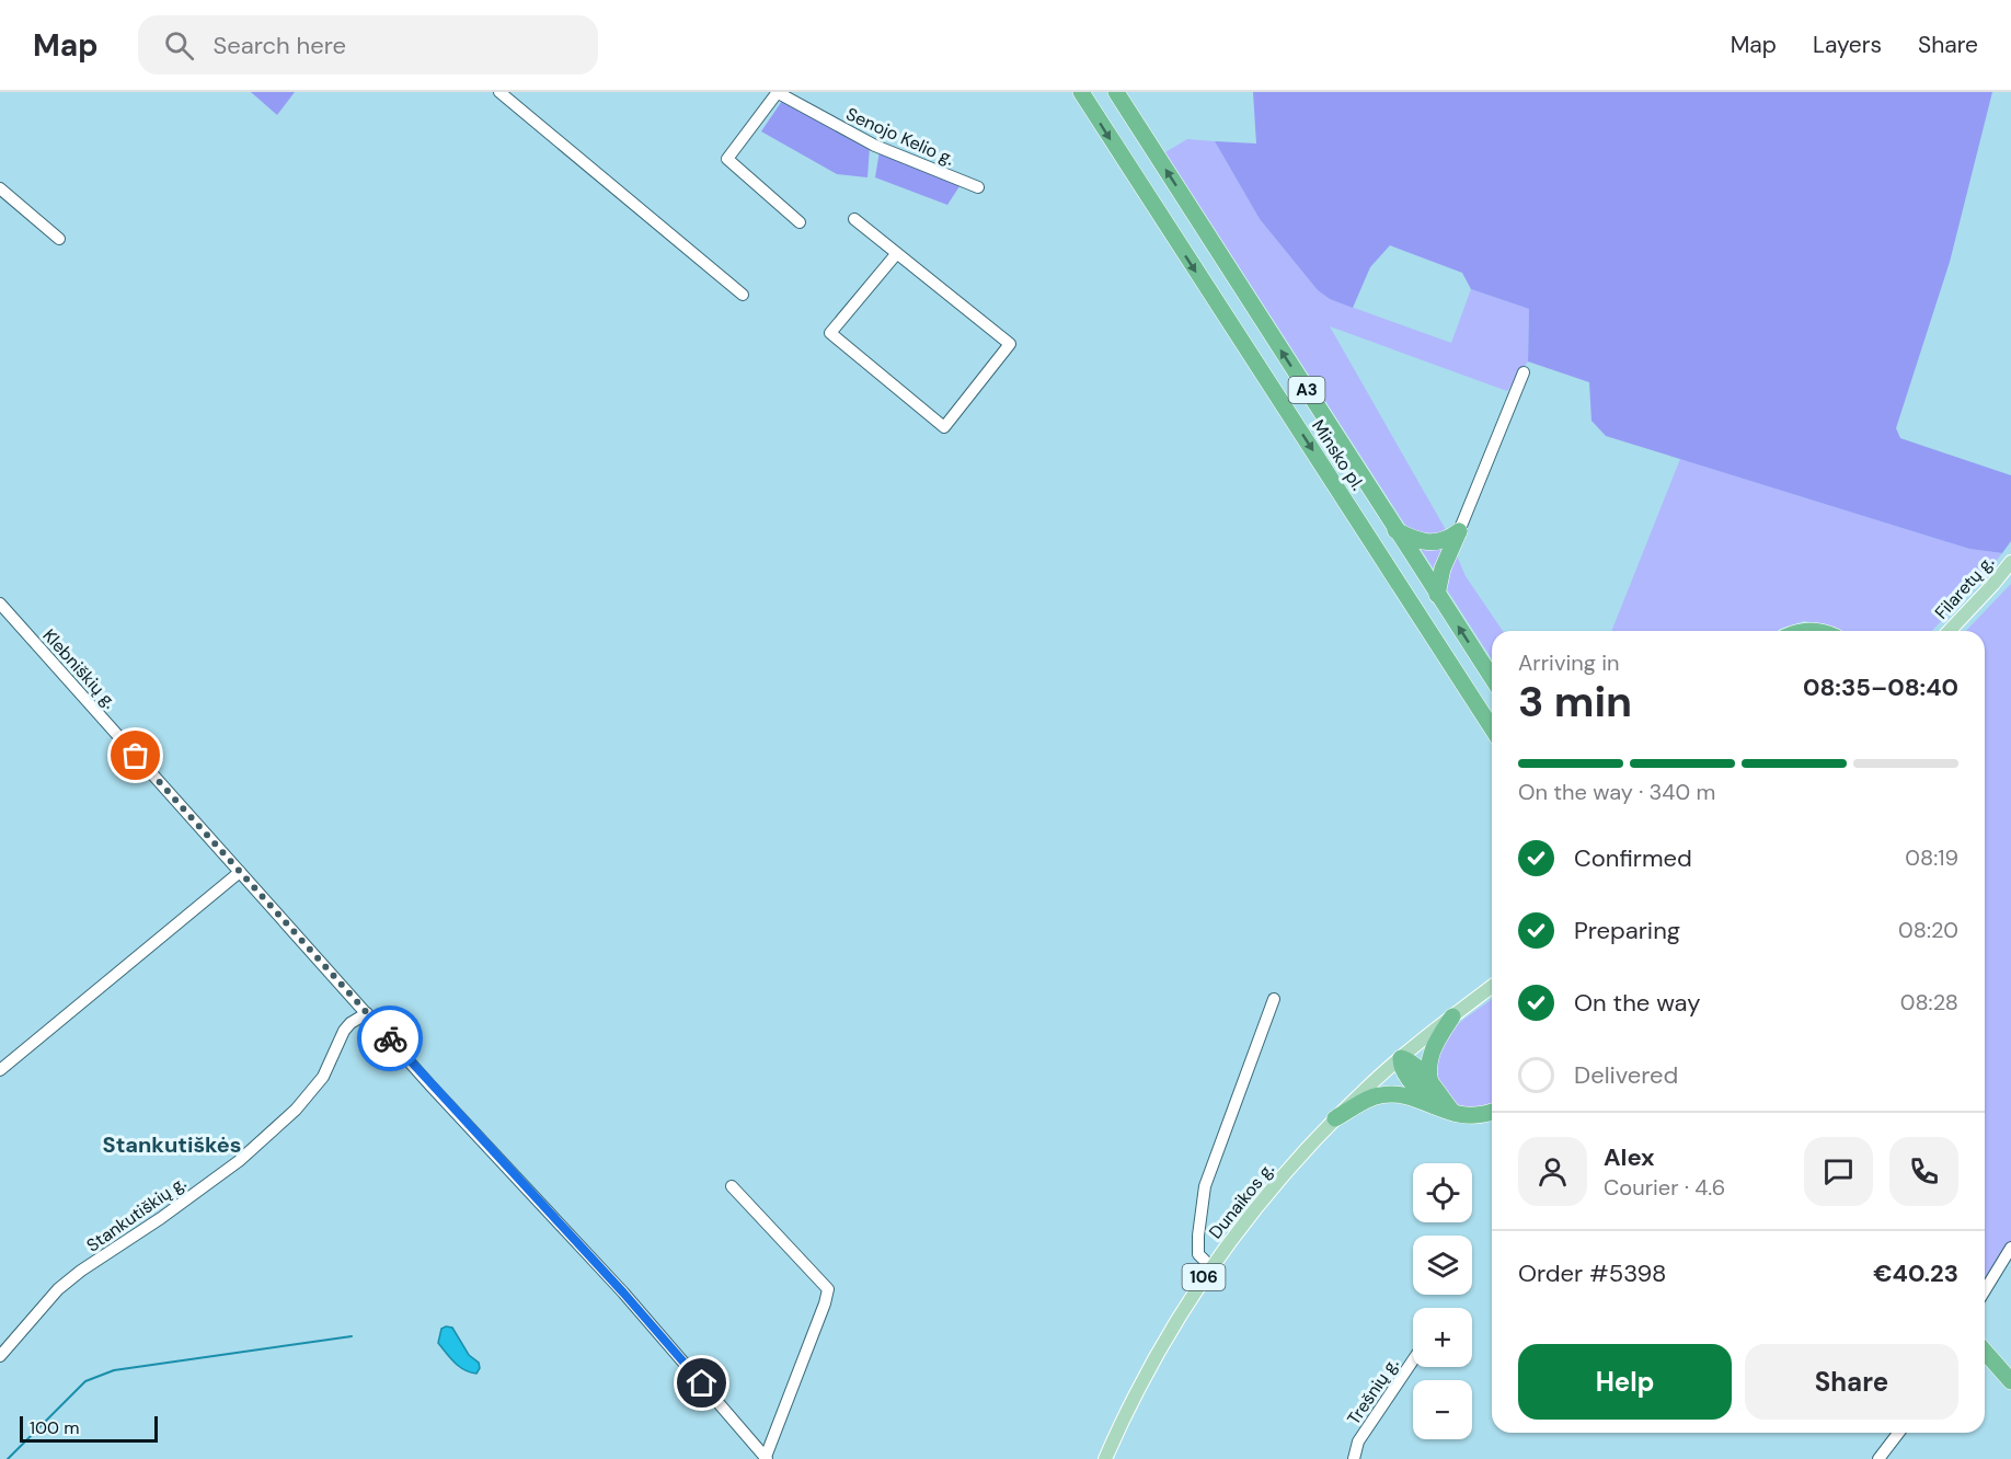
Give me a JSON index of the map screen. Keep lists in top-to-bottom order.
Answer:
{
  "streets": {
    "highway": ["A3", "Minsko pl."],
    "main road": ["Filaretų g.", "Dunaikos g.", "106"],
    "street": [
      "Senojo Kelio g.",
      "Klebniškių g.",
      "Stankutiškių g.",
      "Trešnių g."
    ]
  },
  "crossings": [
    ["Klebniškių g.", "Stankutiškių g."],
    ["Dunaikos g.", "106"]
  ],
  "districts": ["Stankutiškės"],
  "scale_bar": "100 m",
  "page": {
    "header": "Map",
    "search": "Search here",
    "nav": ["Map", "Layers", "Share"],
    "heading": ["3 min", "Arriving in", "08:35–08:40"],
    "panel": [
      "Alex",
      "Courier · 4.6",
      "Order #5398",
      "€40.23"
    ],
    "bar": "On the way · 340 m",
    "list": [
      ["Confirmed", "08:19"],
      ["Preparing", "08:20"],
      ["On the way", "08:28"],
      "Delivered"
    ],
    "map_buttons": ["+", "−"],
    "buttons": ["Help", "Share"],
    "scale": "100 m"
  }
}
